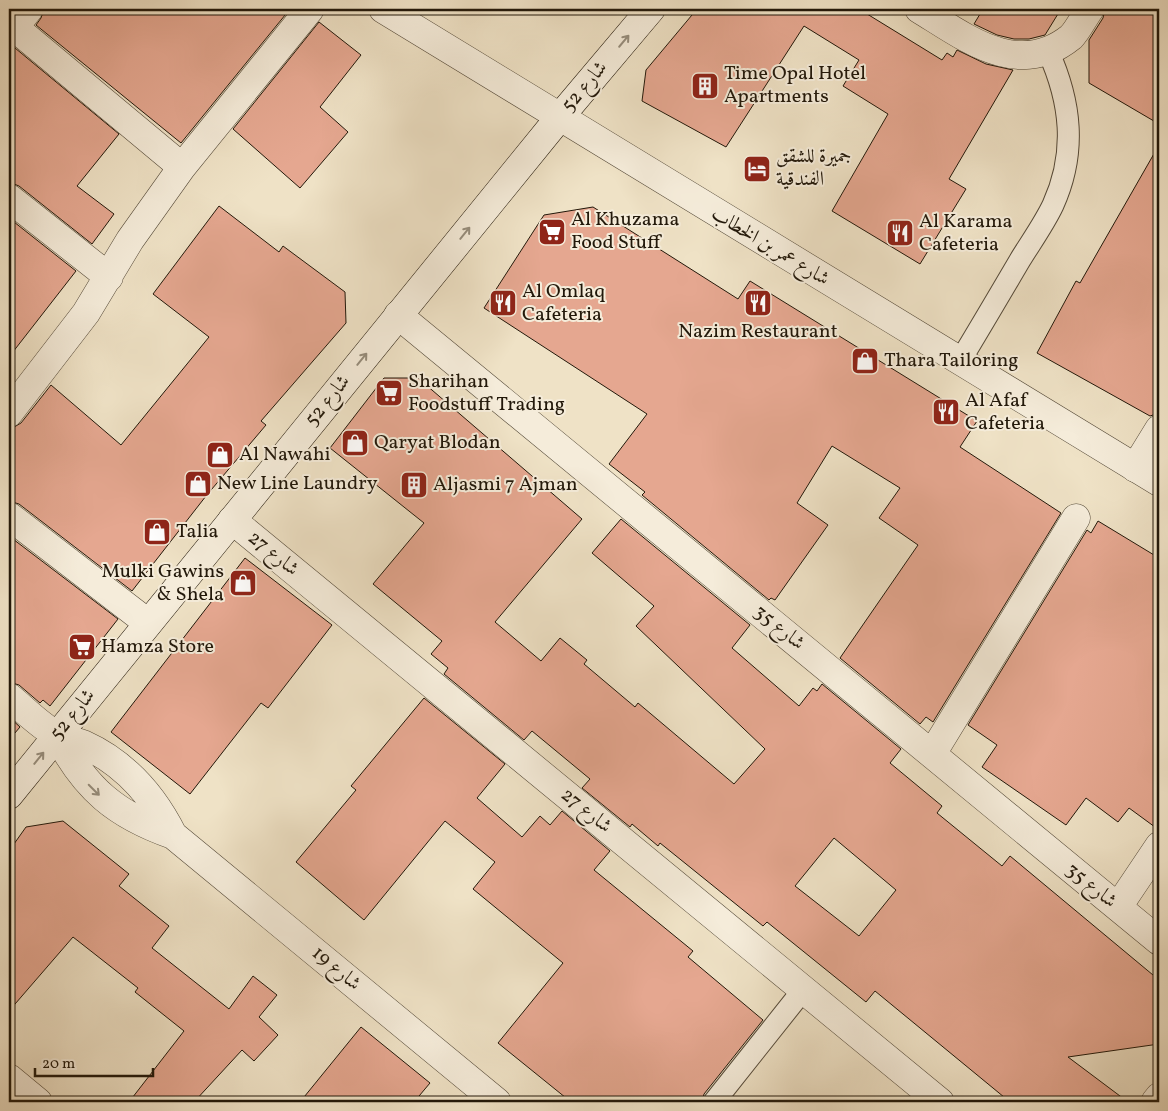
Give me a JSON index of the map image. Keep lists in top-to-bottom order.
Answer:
{
  "streets": {
    "street": [
      "شارع 52",
      "شارع عمر بن الخطاب",
      "شارع 27",
      "شارع 35",
      "شارع 19"
    ]
  },
  "crossings": [
    ["شارع 52", "شارع عمر بن الخطاب"],
    ["شارع 52", "شارع 27"],
    ["شارع 52", "شارع 35"],
    ["شارع 52", "شارع 19"]
  ],
  "one_way": ["شارع 52"],
  "places": {
    "building": ["Time Opal Hotel Apartments", "Aljasmi 7 Ajman"],
    "hotel": ["جميرة للشقق الفندقية"],
    "supermarket": ["Al Khuzama Food Stuff", "Sharihan Foodstuff Trading", "Hamza Store"],
    "restaurant": [
      "Al Karama Cafeteria",
      "Al Omlaq Cafeteria",
      "Nazim Restaurant",
      "Al Afaf Cafeteria"
    ],
    "shop": [
      "Thara Tailoring",
      "Qaryat Blodan",
      "Al Nawahi",
      "New Line Laundry",
      "Talia",
      "Mulki Gawins & Shela"
    ]
  },
  "scale_bar": "20 m"
}
